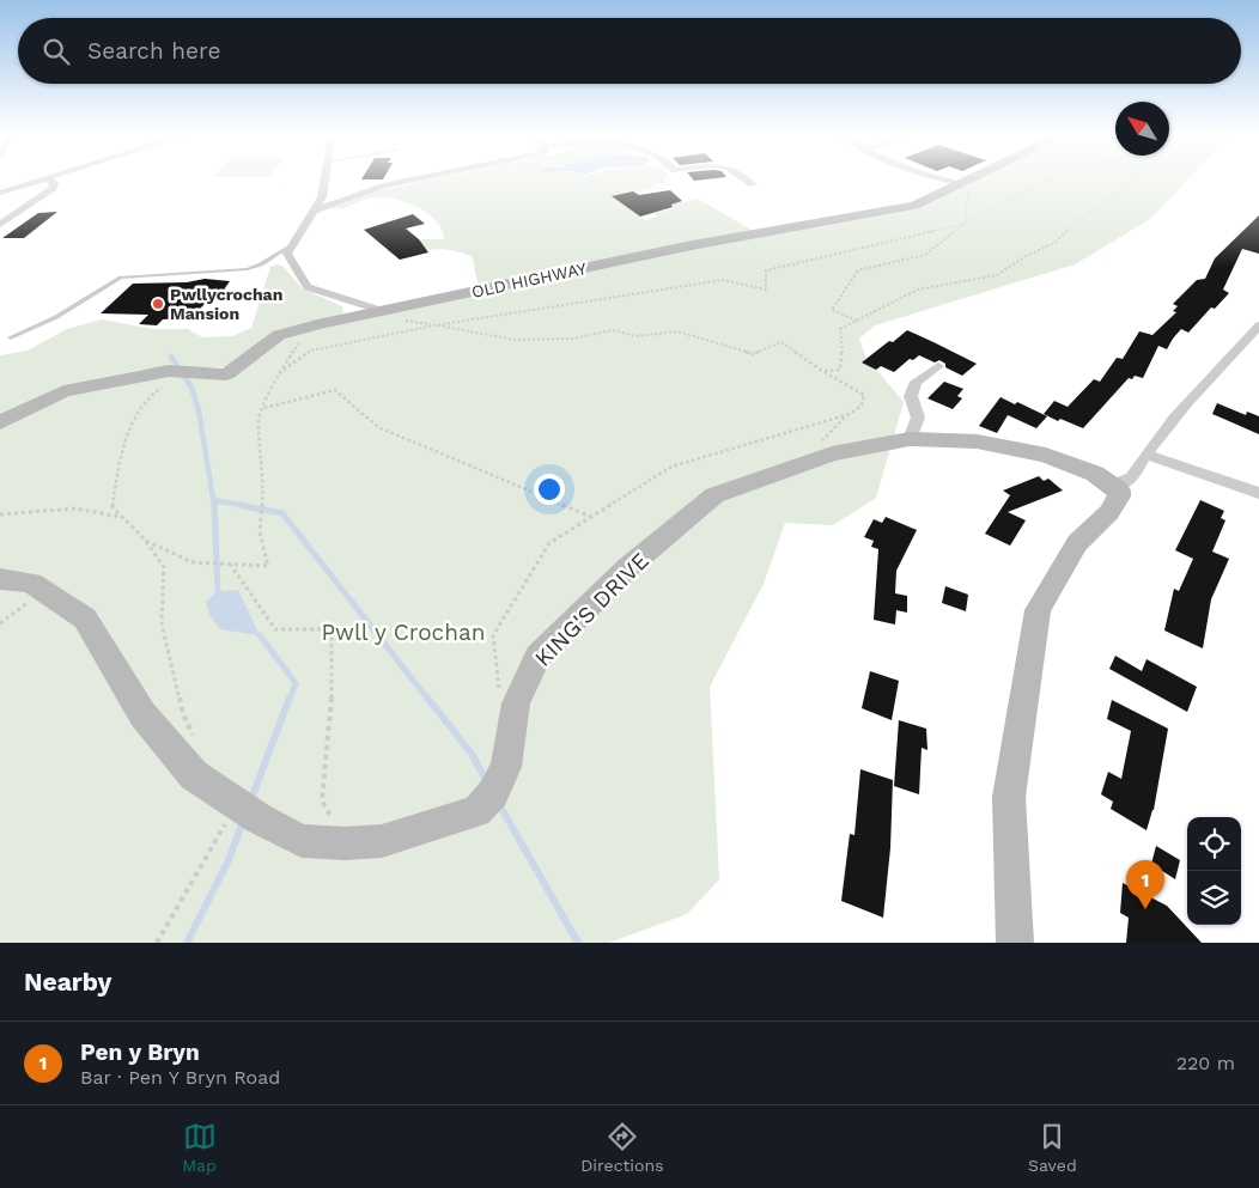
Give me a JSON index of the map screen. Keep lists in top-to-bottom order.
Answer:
{
  "streets": {
    "street": ["OLD HIGHWAY", "KING'S DRIVE"]
  },
  "parks": ["Pwll y Crochan"],
  "places": ["Pwllycrochan Mansion"],
  "north": "top left",
  "page": {
    "search": "Search here",
    "pins": "1",
    "heading": "Nearby",
    "list": [
      {
        "mark": "1",
        "name": "Pen y Bryn",
        "note": "Bar · Pen Y Bryn Road",
        "value": "220 m"
      }
    ],
    "nav": ["Map", "Directions", "Saved"]
  }
}
